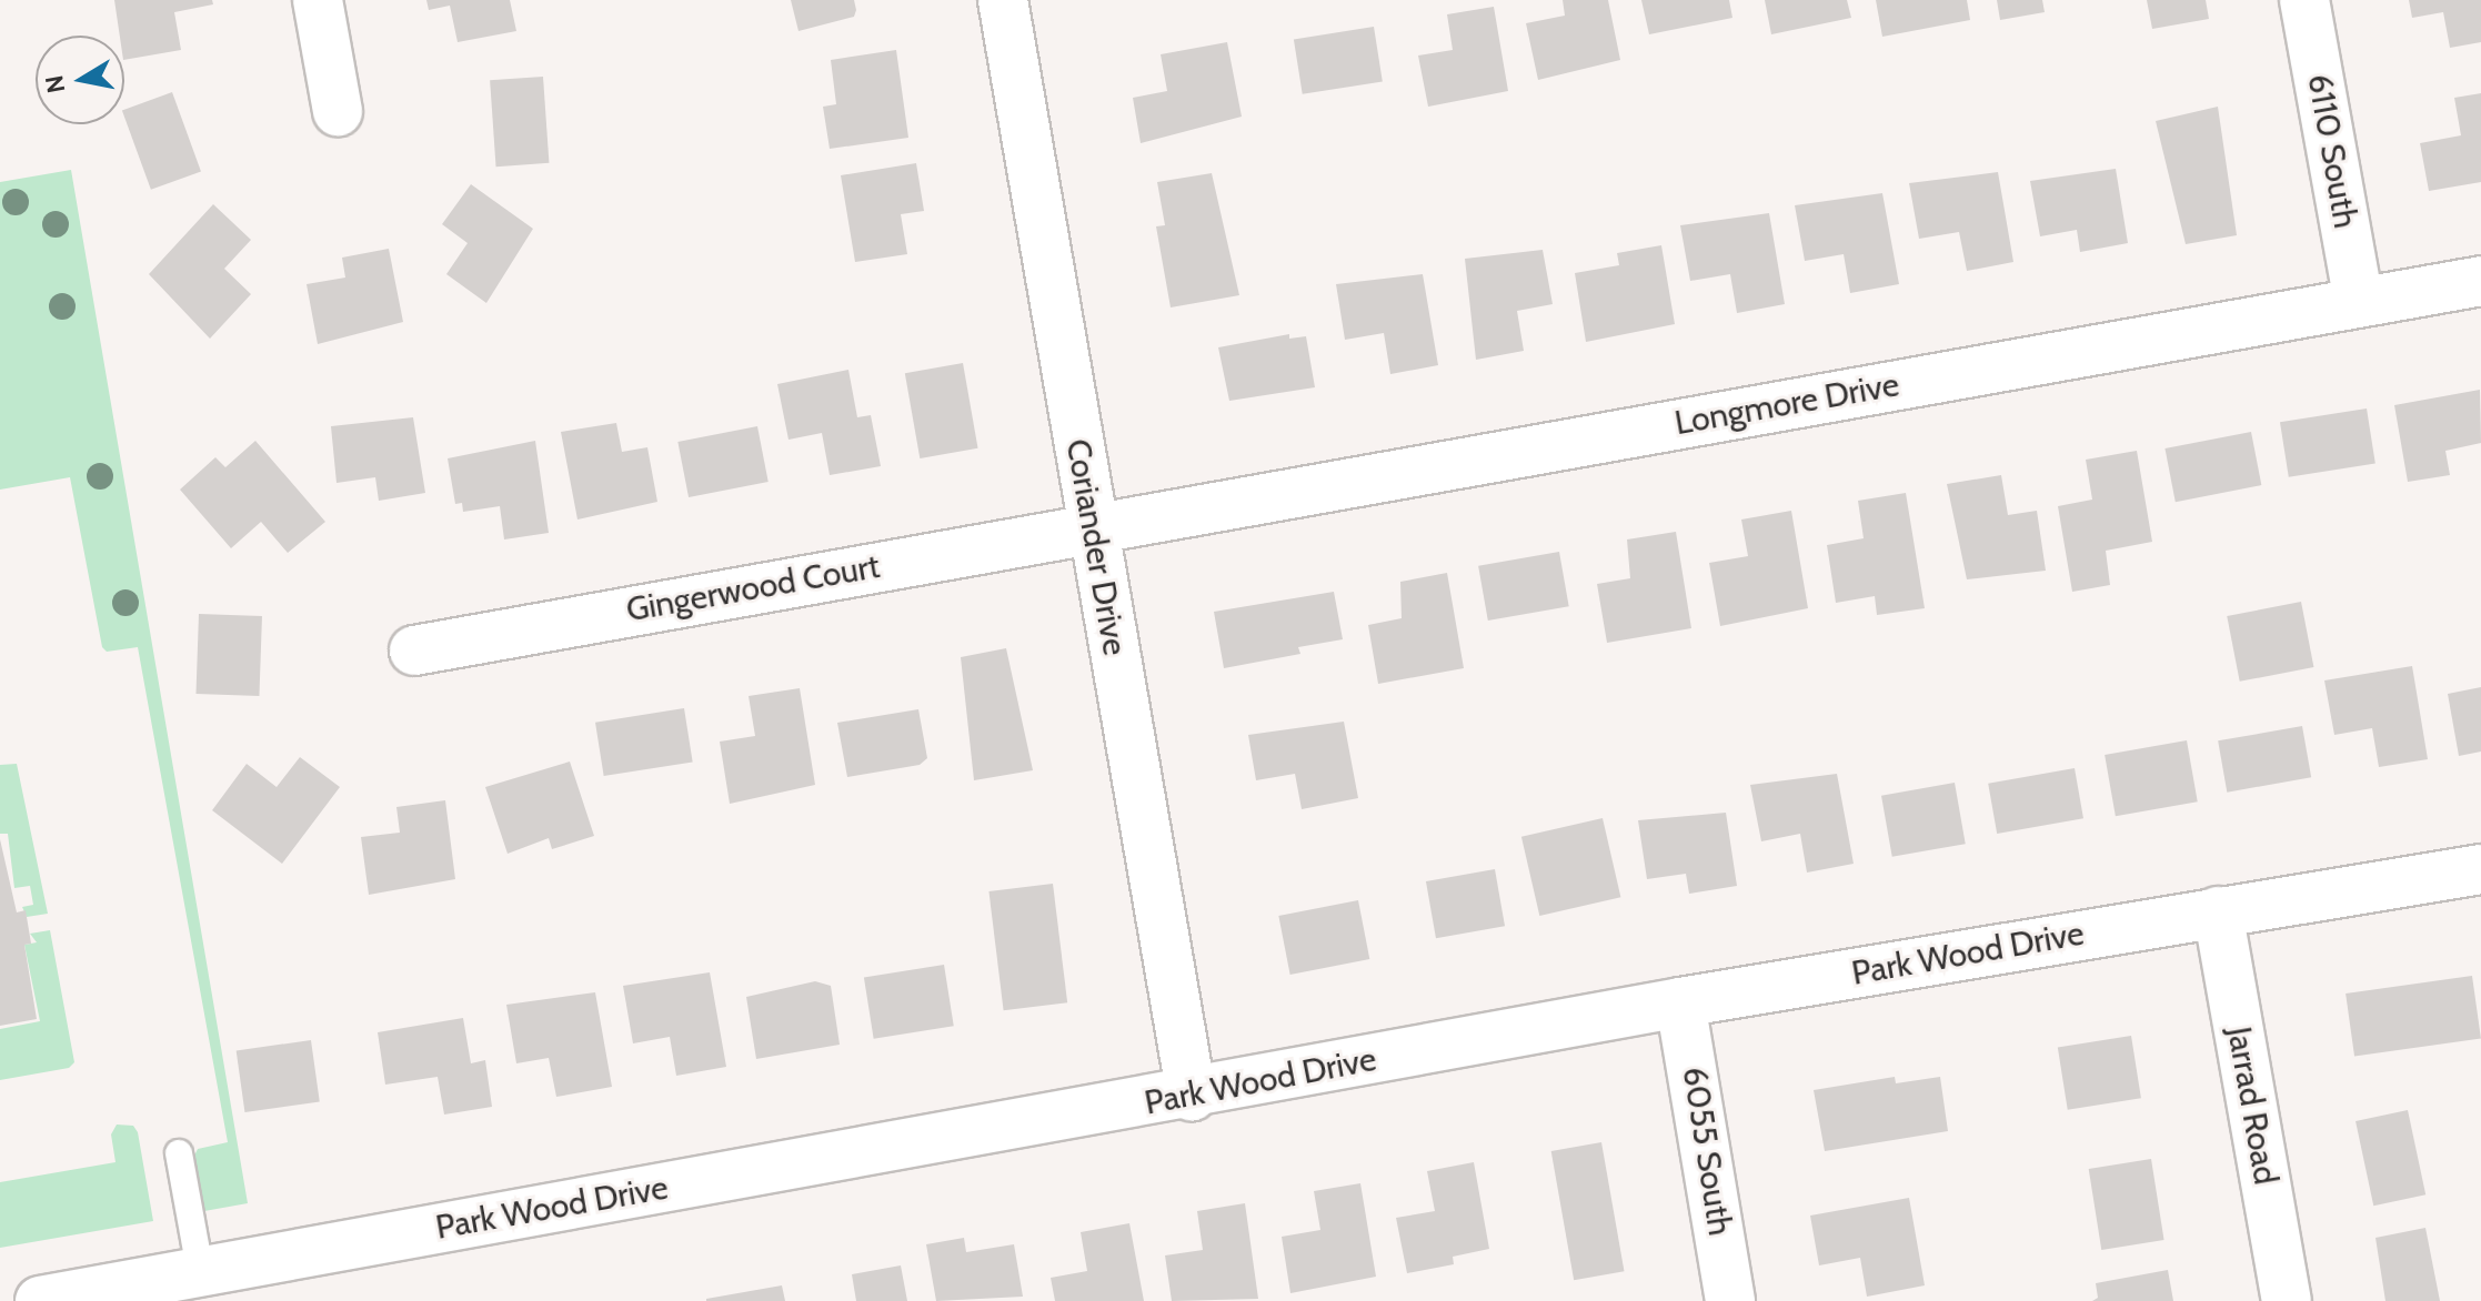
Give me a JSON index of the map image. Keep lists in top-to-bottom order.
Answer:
{
  "streets": {
    "street": [
      "6110 South",
      "Longmore Drive",
      "Coriander Drive",
      "Gingerwood Court",
      "Park Wood Drive",
      "Jarrad Road",
      "6055 South"
    ]
  },
  "crossings": [
    ["6110 South", "Longmore Drive"],
    ["Longmore Drive", "Coriander Drive"],
    ["Longmore Drive", "Gingerwood Court"],
    ["Coriander Drive", "Gingerwood Court"],
    ["Coriander Drive", "Park Wood Drive"],
    ["Park Wood Drive", "Jarrad Road"],
    ["Park Wood Drive", "6055 South"]
  ],
  "north": "left"
}
